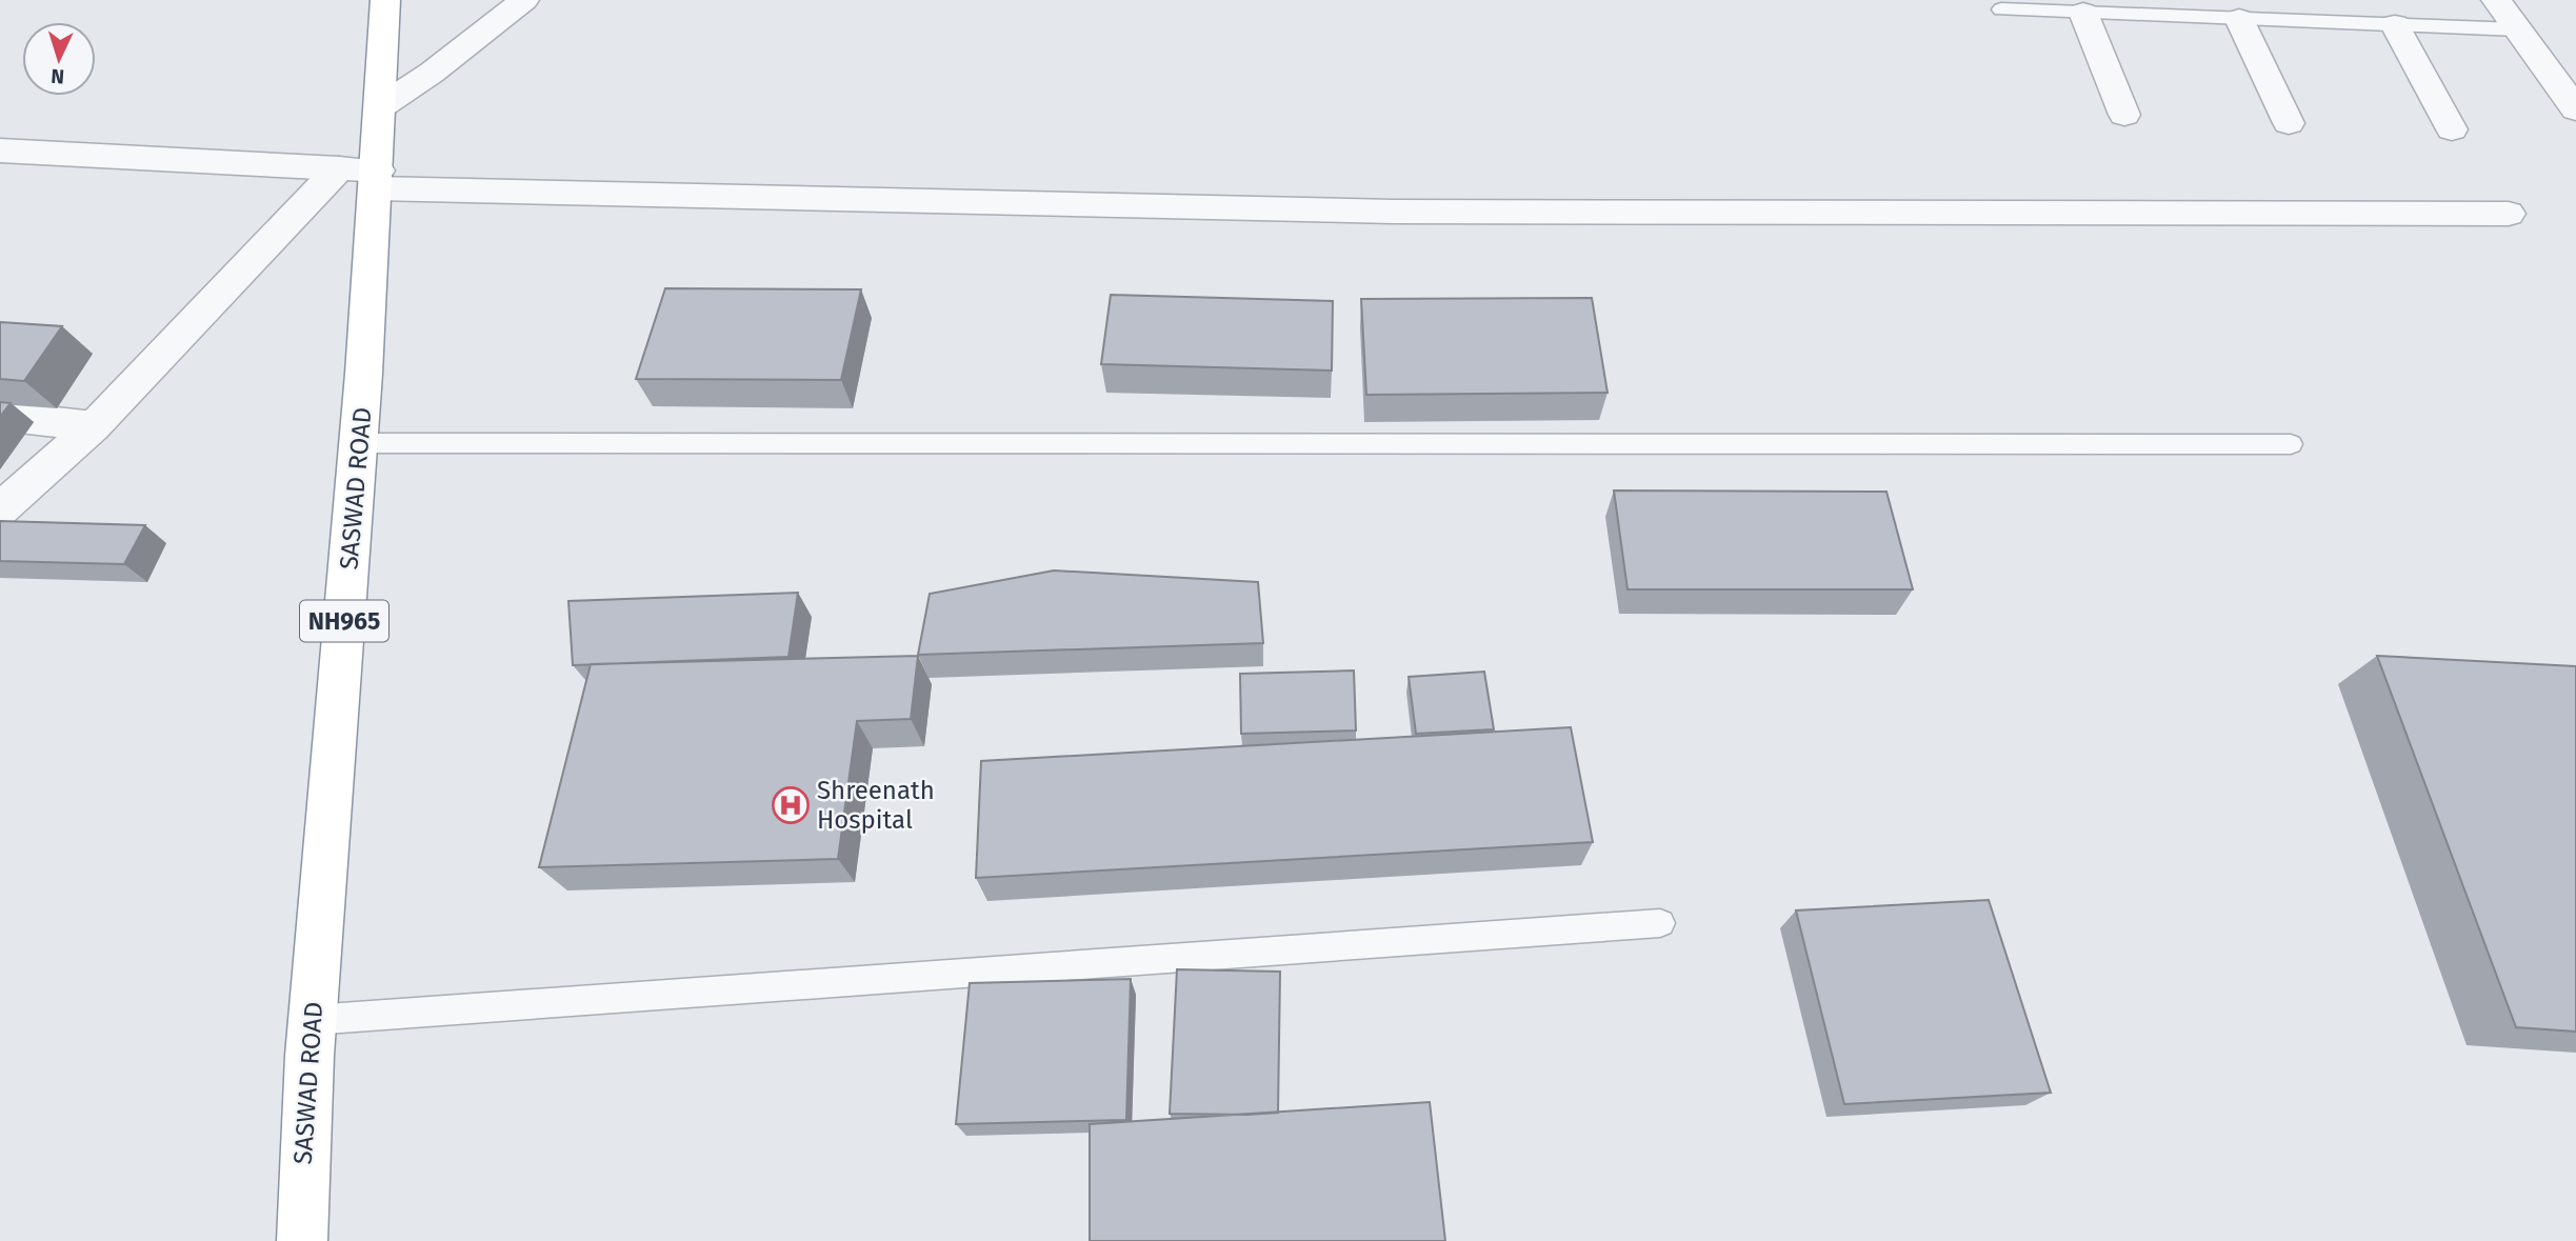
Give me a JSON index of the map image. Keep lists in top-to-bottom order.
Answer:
{
  "streets": {
    "highway": ["SASWAD ROAD", "NH965"]
  },
  "places": {
    "hospital": ["Shreenath Hospital"]
  },
  "north": "bottom"
}
